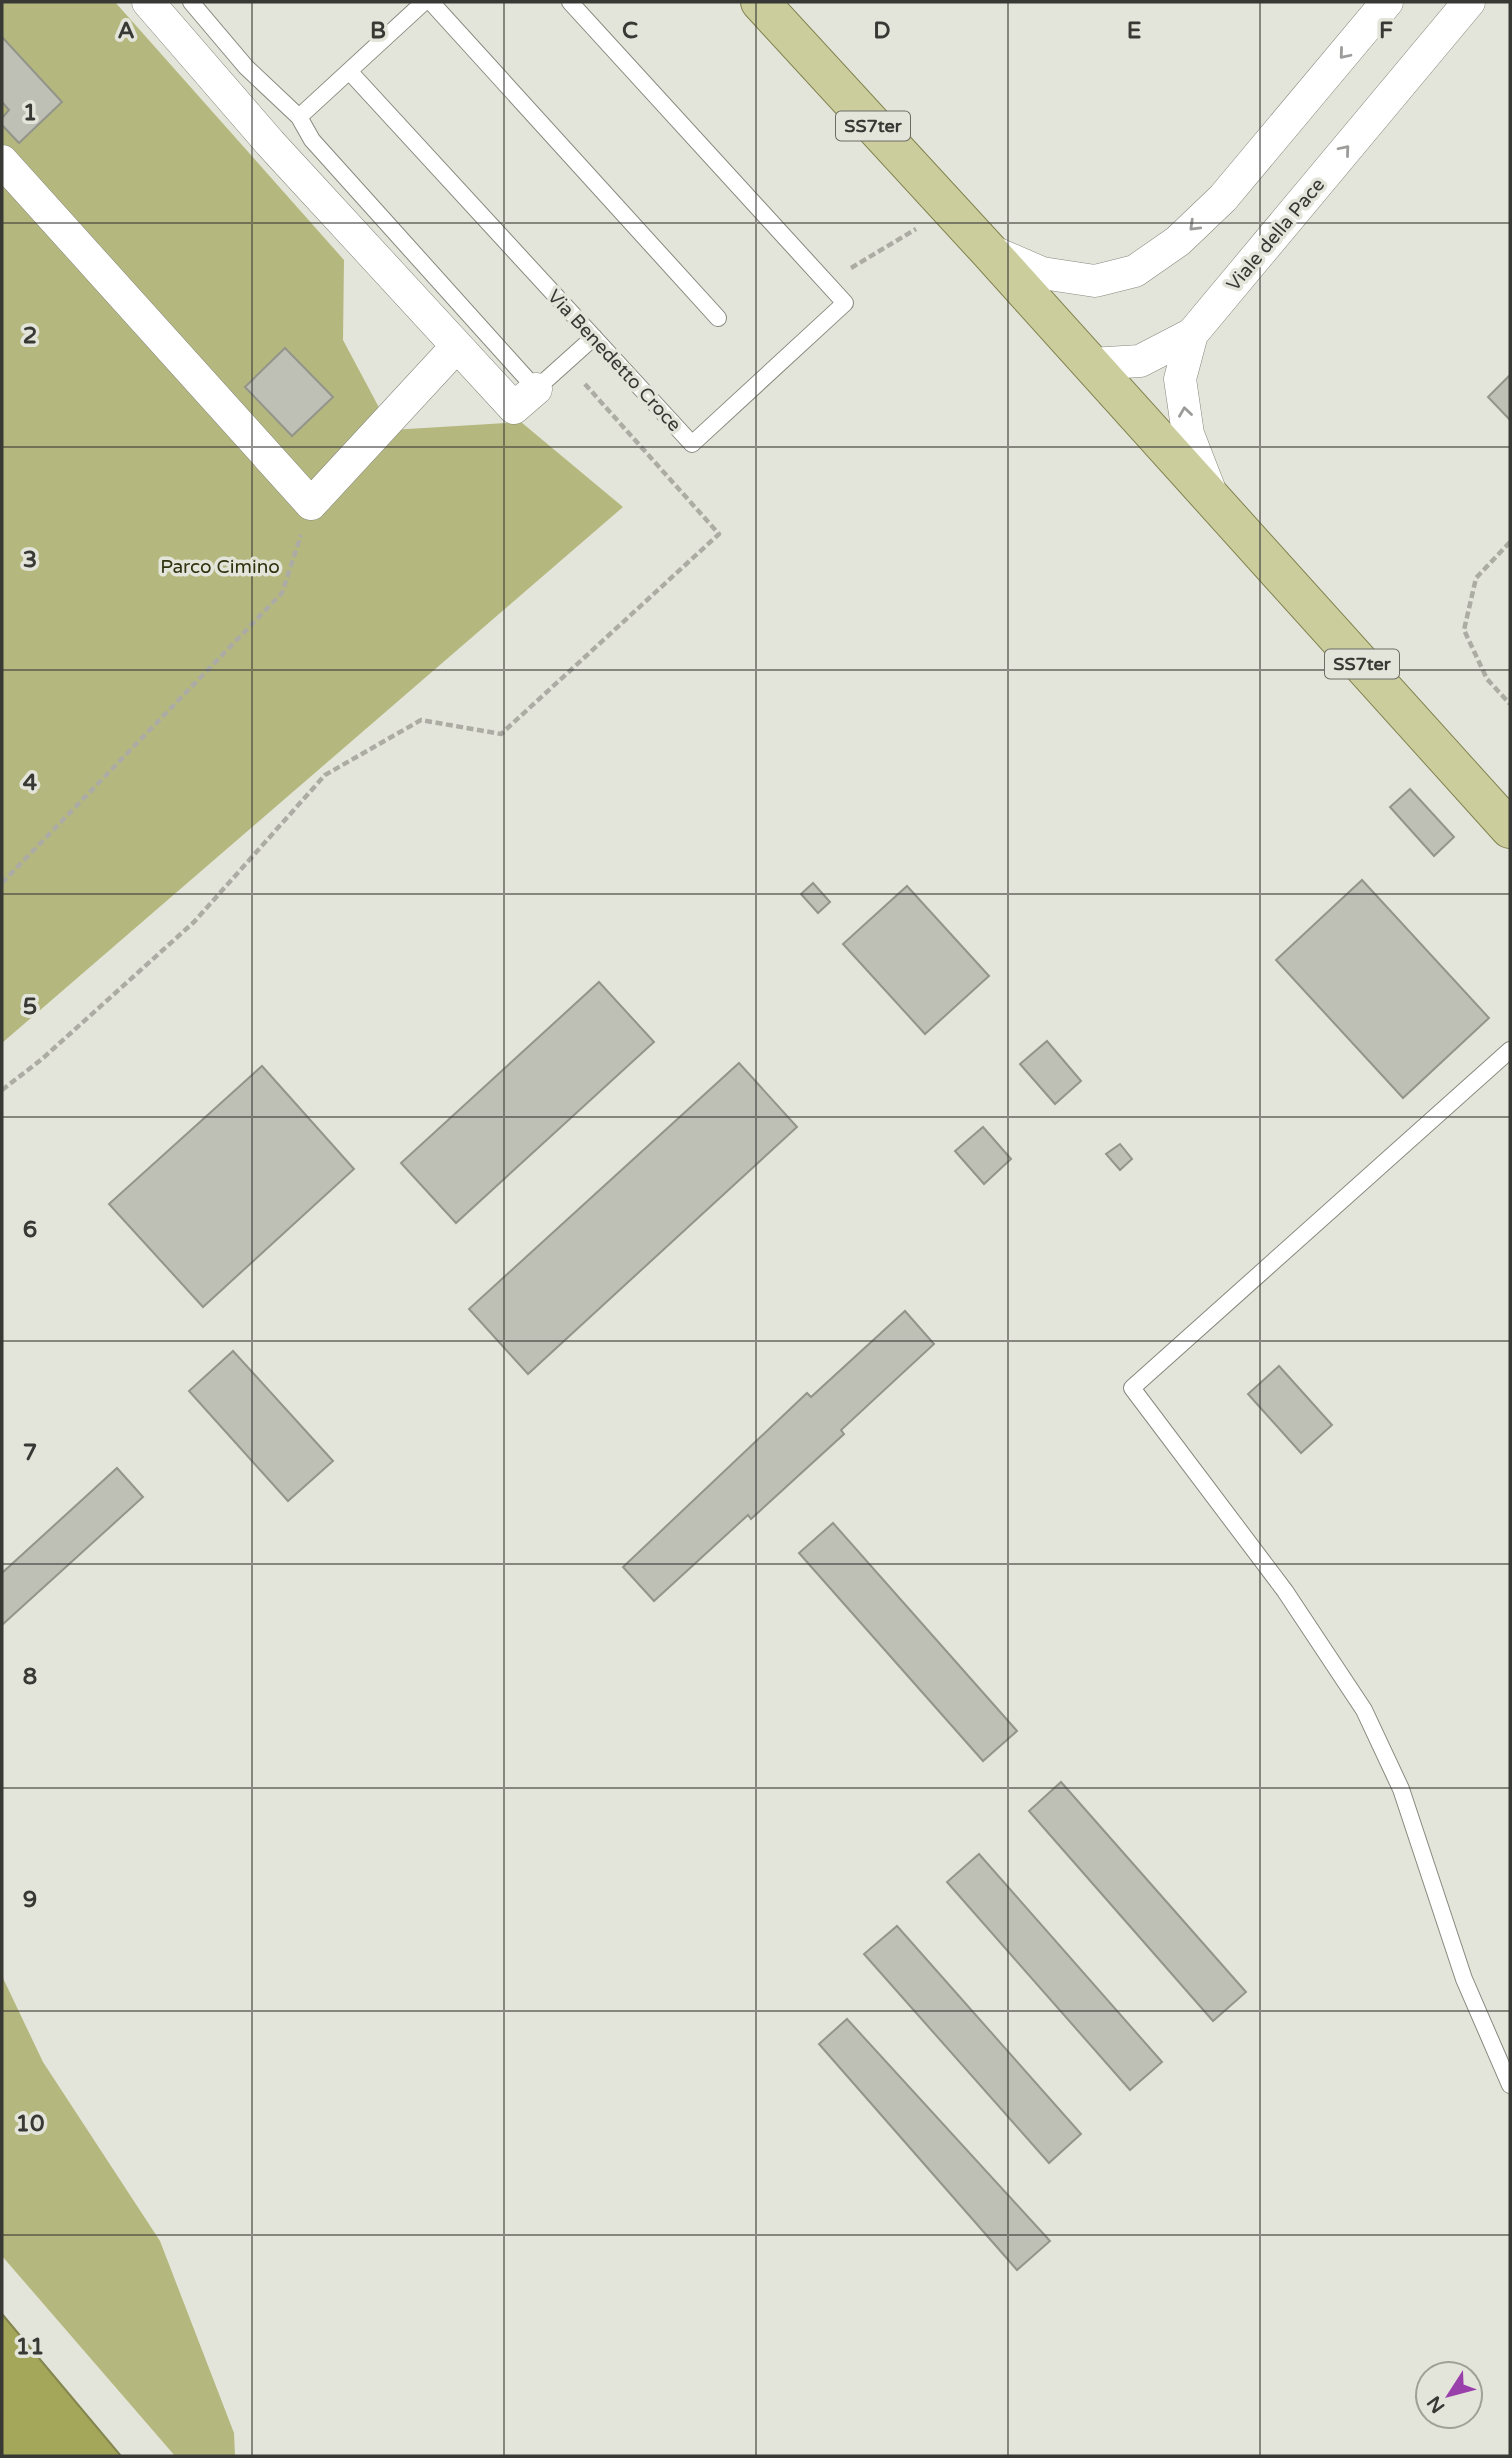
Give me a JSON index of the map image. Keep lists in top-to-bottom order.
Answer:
{
  "streets": {
    "main road": ["SS7ter"],
    "street": ["Viale della Pace"],
    "lane": ["Via Benedetto Croce"]
  },
  "crossings": [
    ["SS7ter", "Viale della Pace"]
  ],
  "one_way": ["Viale della Pace"],
  "parks": ["Parco Cimino"],
  "north": "bottom left",
  "grid": {
    "columns": [
      "A",
      "B",
      "C",
      "D",
      "E",
      "F"
    ],
    "rows": [
      "1",
      "2",
      "3",
      "4",
      "5",
      "6",
      "7",
      "8",
      "9",
      "10",
      "11"
    ]
  }
}
